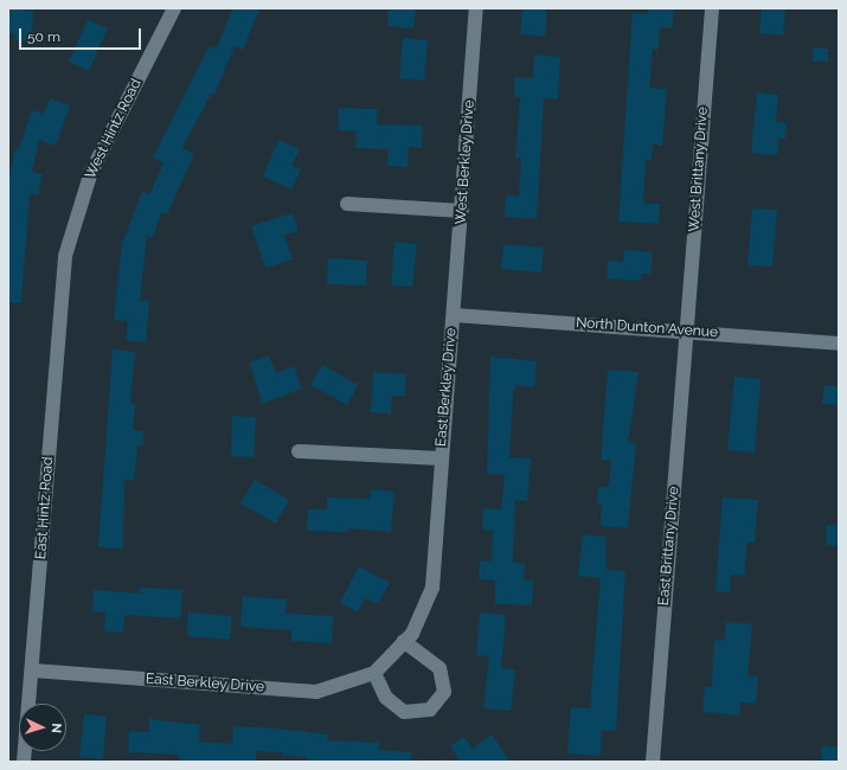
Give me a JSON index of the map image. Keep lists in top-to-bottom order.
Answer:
{
  "streets": {
    "street": [
      "West Hintz Road",
      "West Berkley Drive",
      "West Brittany Drive",
      "North Dunton Avenue",
      "East Berkley Drive",
      "East Hintz Road",
      "East Brittany Drive"
    ]
  },
  "crossings": [
    ["West Hintz Road", "East Hintz Road"],
    ["West Berkley Drive", "North Dunton Avenue"],
    ["West Berkley Drive", "East Berkley Drive"],
    ["West Brittany Drive", "North Dunton Avenue"],
    ["West Brittany Drive", "East Brittany Drive"],
    ["North Dunton Avenue", "East Berkley Drive"],
    ["North Dunton Avenue", "East Brittany Drive"],
    ["East Berkley Drive", "East Hintz Road"]
  ],
  "scale_bar": "50 m",
  "north": "right"
}
